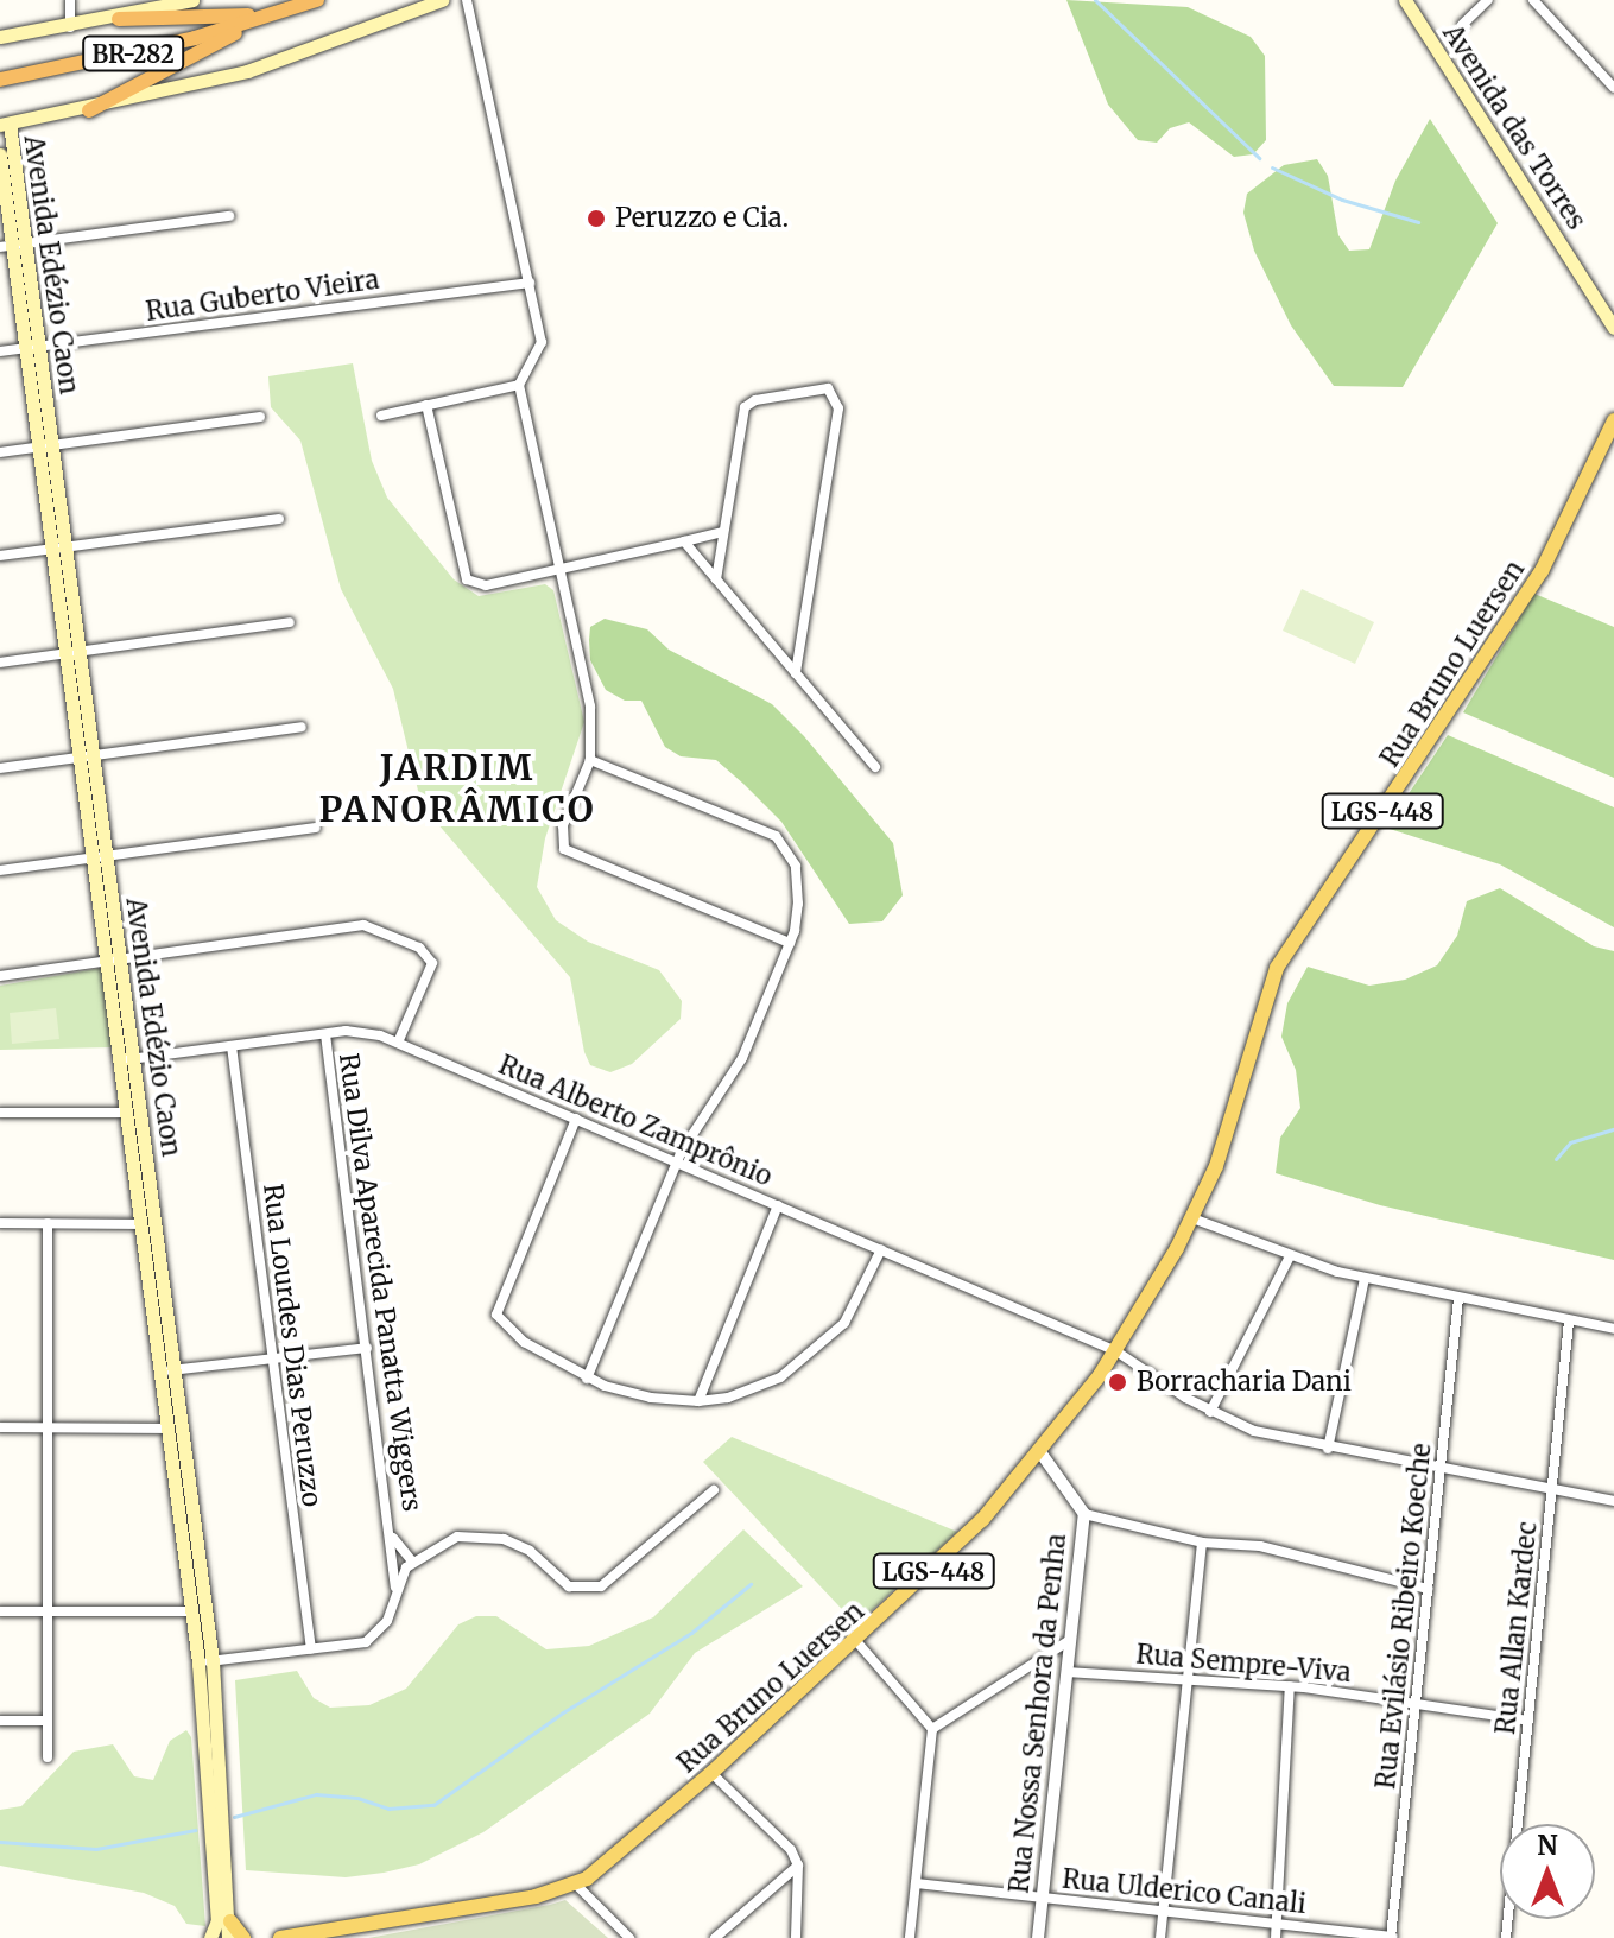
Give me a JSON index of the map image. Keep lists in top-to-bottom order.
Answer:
{
  "streets": {
    "highway": ["BR-282"],
    "main road": [
      "Avenida das Torres",
      "Avenida Edézio Caon",
      "Rua Bruno Luersen",
      "LGS-448"
    ],
    "street": [
      "Rua Guberto Vieira",
      "Rua Alberto Zamprônio",
      "Rua Dilva Aparecida Panatta Wiggers",
      "Rua Lourdes Dias Peruzzo",
      "Rua Evilásio Ribeiro Koeche",
      "Rua Allan Kardec",
      "Rua Sempre-Viva",
      "Rua Nossa Senhora da Penha",
      "Rua Ulderico Canali"
    ]
  },
  "crossings": [
    ["Avenida Edézio Caon", "Rua Guberto Vieira"],
    ["Avenida Edézio Caon", "Rua Alberto Zamprônio"],
    ["Rua Bruno Luersen", "Rua Alberto Zamprônio"],
    ["Rua Bruno Luersen", "Rua Nossa Senhora da Penha"],
    ["Rua Alberto Zamprônio", "Rua Dilva Aparecida Panatta Wiggers"],
    ["Rua Alberto Zamprônio", "Rua Lourdes Dias Peruzzo"],
    ["Rua Alberto Zamprônio", "Rua Evilásio Ribeiro Koeche"],
    ["Rua Alberto Zamprônio", "Rua Allan Kardec"],
    ["Rua Evilásio Ribeiro Koeche", "Rua Sempre-Viva"],
    ["Rua Evilásio Ribeiro Koeche", "Rua Ulderico Canali"],
    ["Rua Allan Kardec", "Rua Sempre-Viva"],
    ["Rua Sempre-Viva", "Rua Nossa Senhora da Penha"],
    ["Rua Nossa Senhora da Penha", "Rua Ulderico Canali"]
  ],
  "districts": ["JARDIM PANORÂMICO"],
  "places": ["Peruzzo e Cia.", "Borracharia Dani"],
  "north": "top"
}
